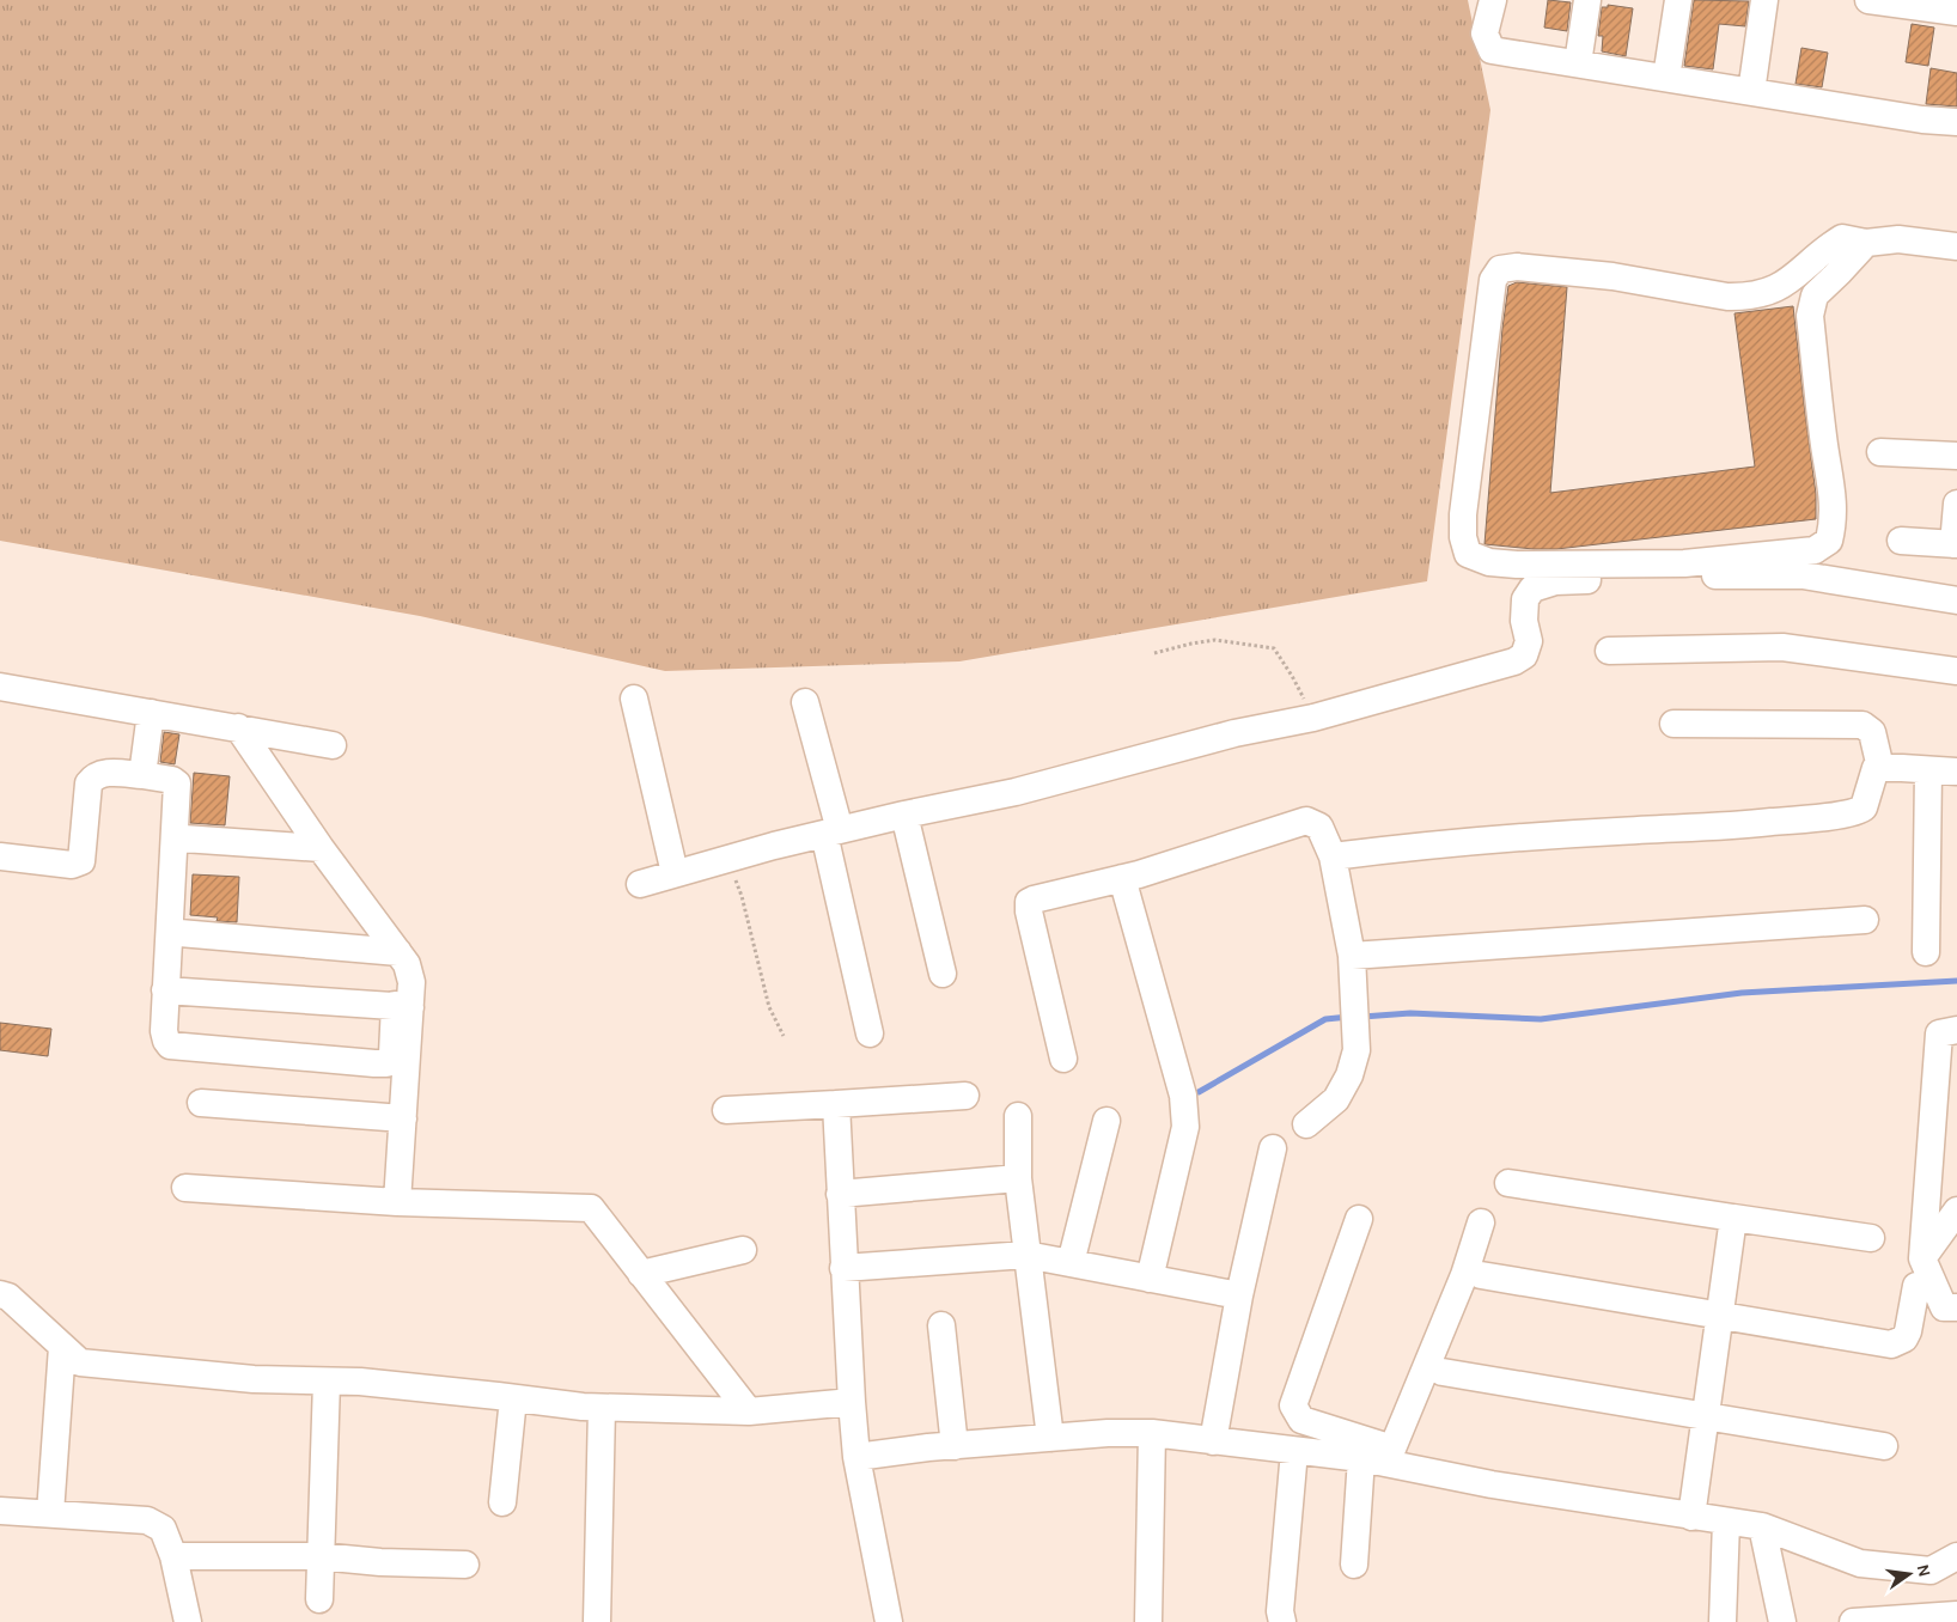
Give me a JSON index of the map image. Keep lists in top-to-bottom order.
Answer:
{
  "north": "right"
}
